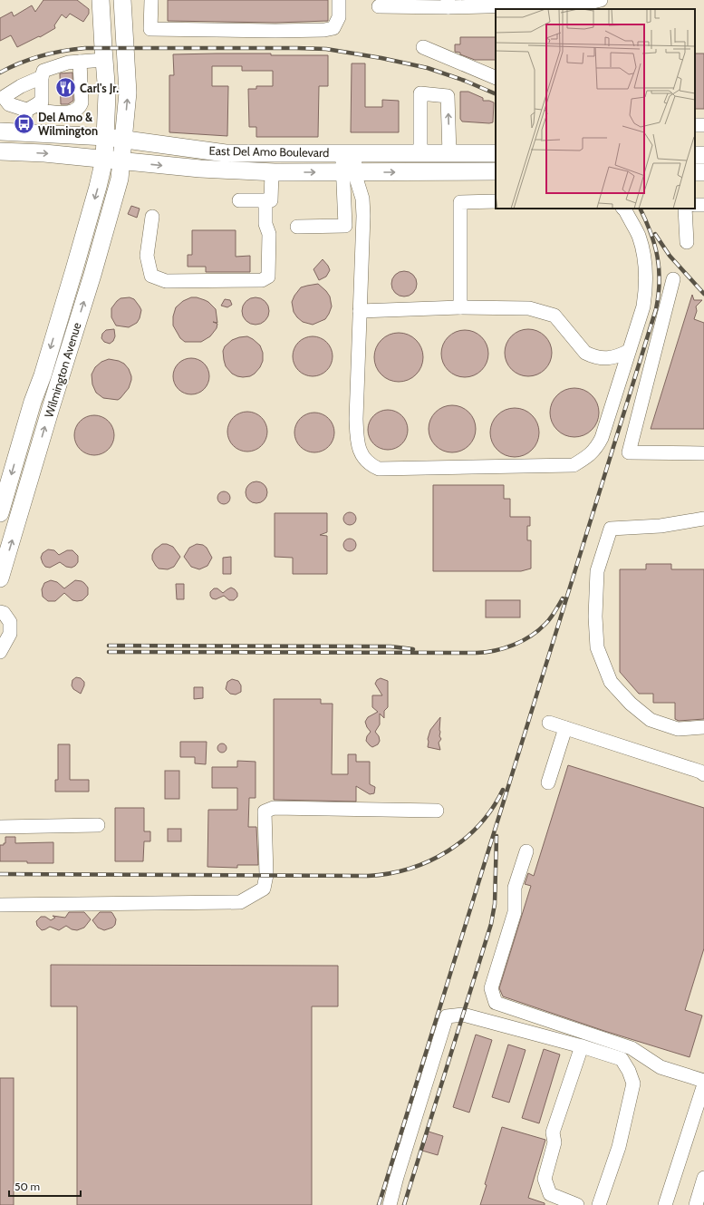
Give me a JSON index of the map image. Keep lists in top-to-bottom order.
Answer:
{
  "streets": {
    "main road": ["East Del Amo Boulevard", "Wilmington Avenue"]
  },
  "crossings": [
    ["East Del Amo Boulevard", "Wilmington Avenue"]
  ],
  "places": {
    "restaurant": ["Carl's Jr."],
    "bus stop": ["Del Amo & Wilmington"]
  },
  "scale_bar": "50 m"
}
